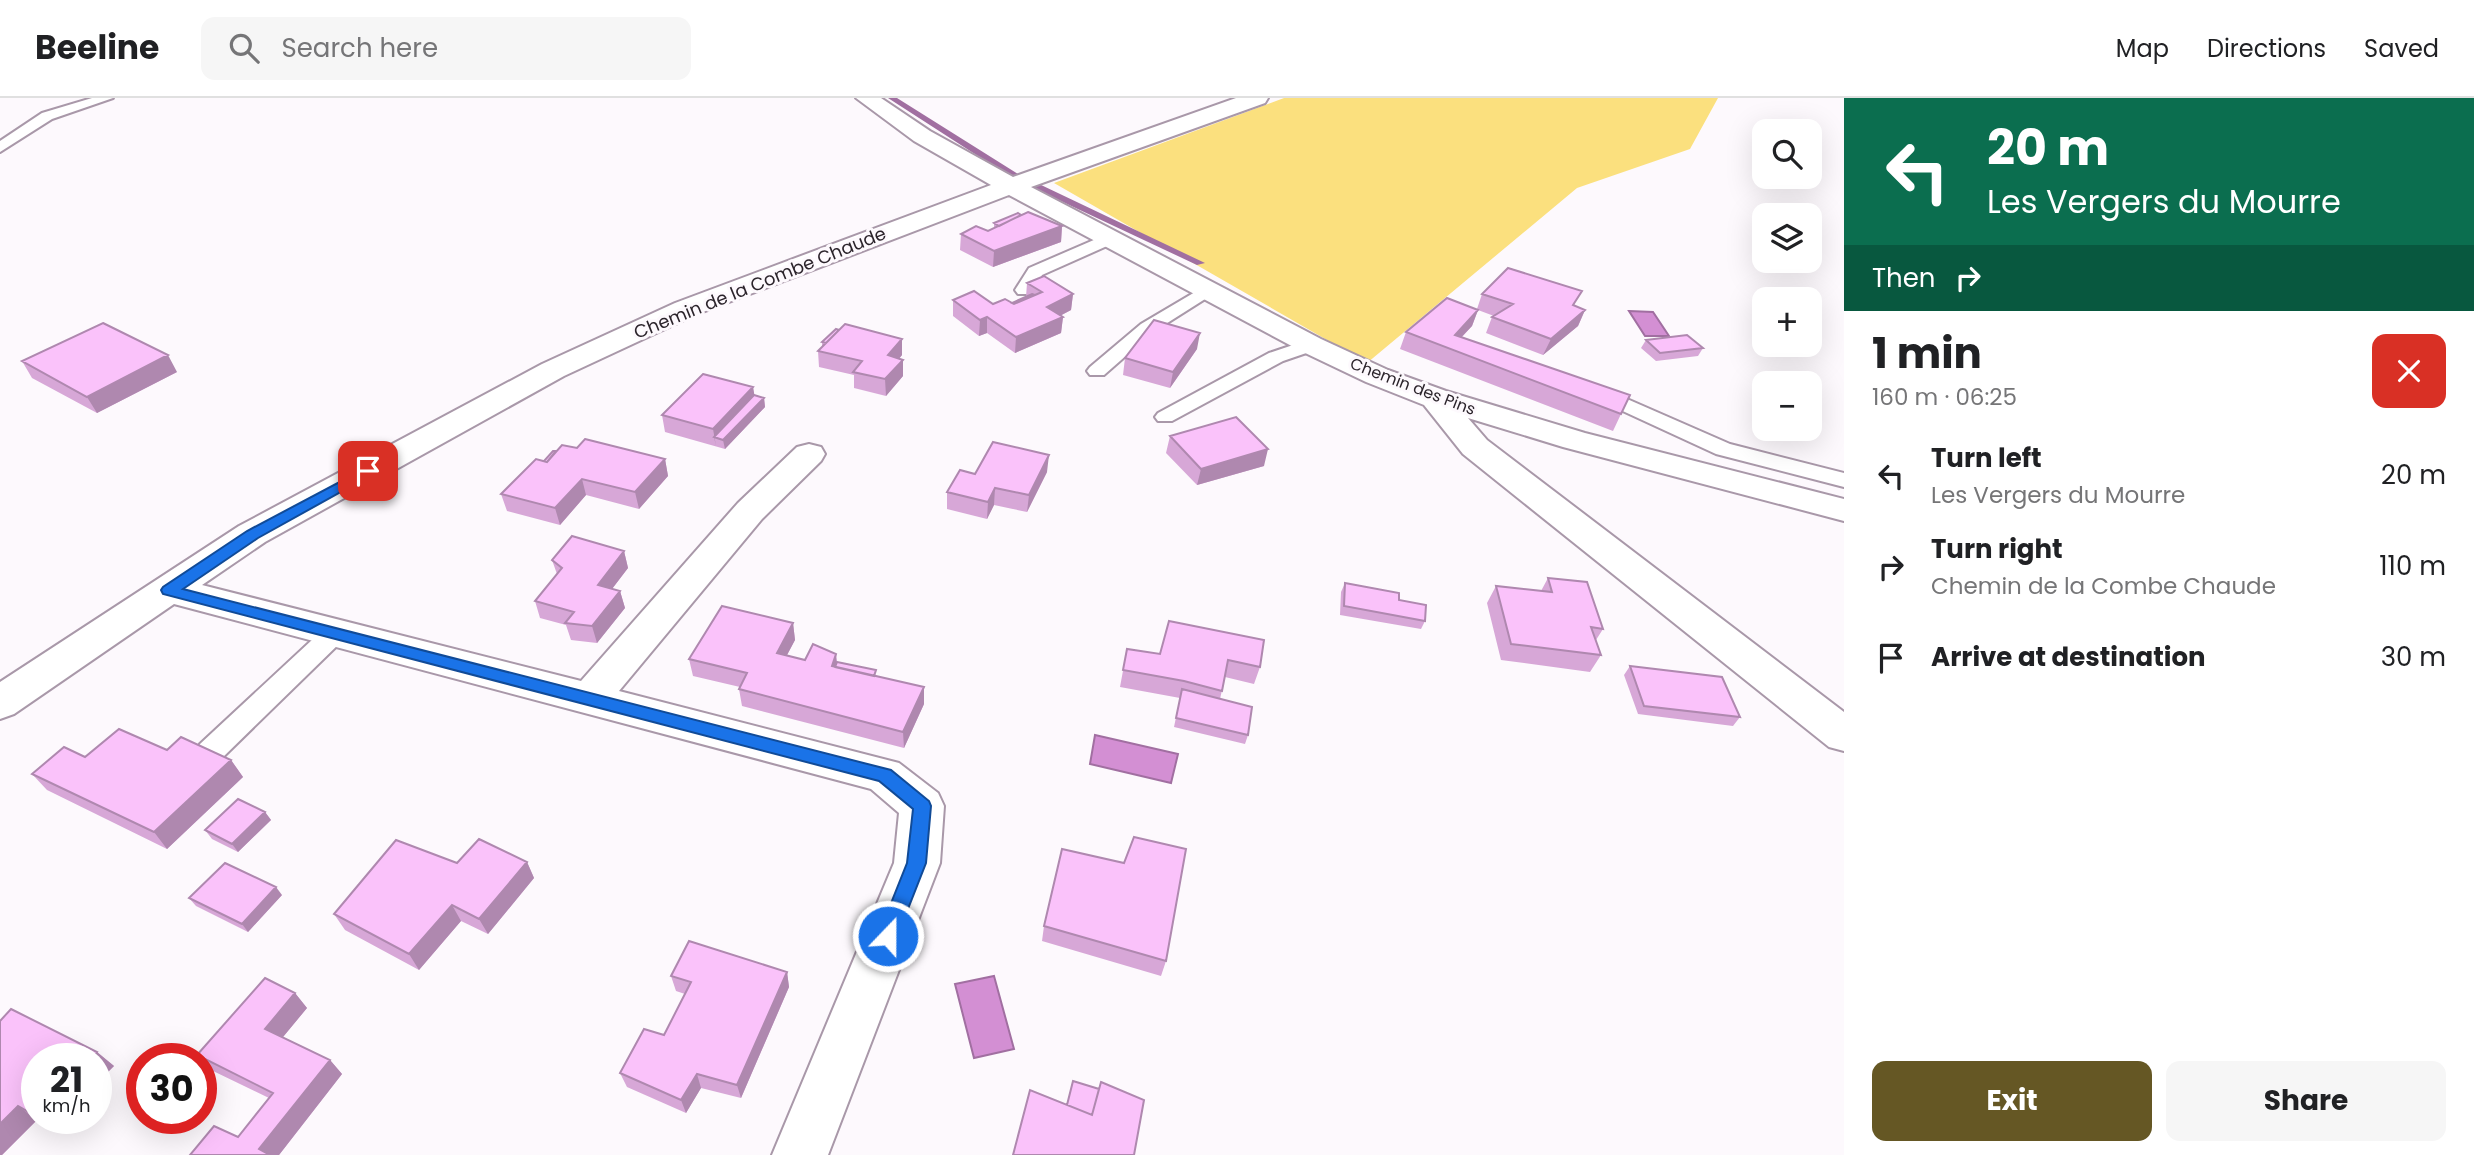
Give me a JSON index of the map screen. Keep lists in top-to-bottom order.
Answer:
{
  "streets": {
    "street": ["Chemin de la Combe Chaude", "Chemin des Pins"]
  },
  "crossings": [
    ["Chemin de la Combe Chaude", "Chemin des Pins"]
  ],
  "page": {
    "header": "Beeline",
    "search": "Search here",
    "nav": ["Map", "Directions", "Saved"],
    "turn": ["20 m", "Les Vergers du Mourre"],
    "map_buttons": ["+", "−"],
    "then": "Then",
    "heading": ["1 min", "160 m · 06:25"],
    "list": [
      {
        "name": "Turn left",
        "note": "Les Vergers du Mourre",
        "value": "20 m"
      },
      {
        "name": "Turn right",
        "note": "Chemin de la Combe Chaude",
        "value": "110 m"
      },
      {
        "name": "Arrive at destination",
        "value": "30 m"
      }
    ],
    "speed": "21 km/h",
    "limit": "30",
    "buttons": ["Exit", "Share"]
  }
}
